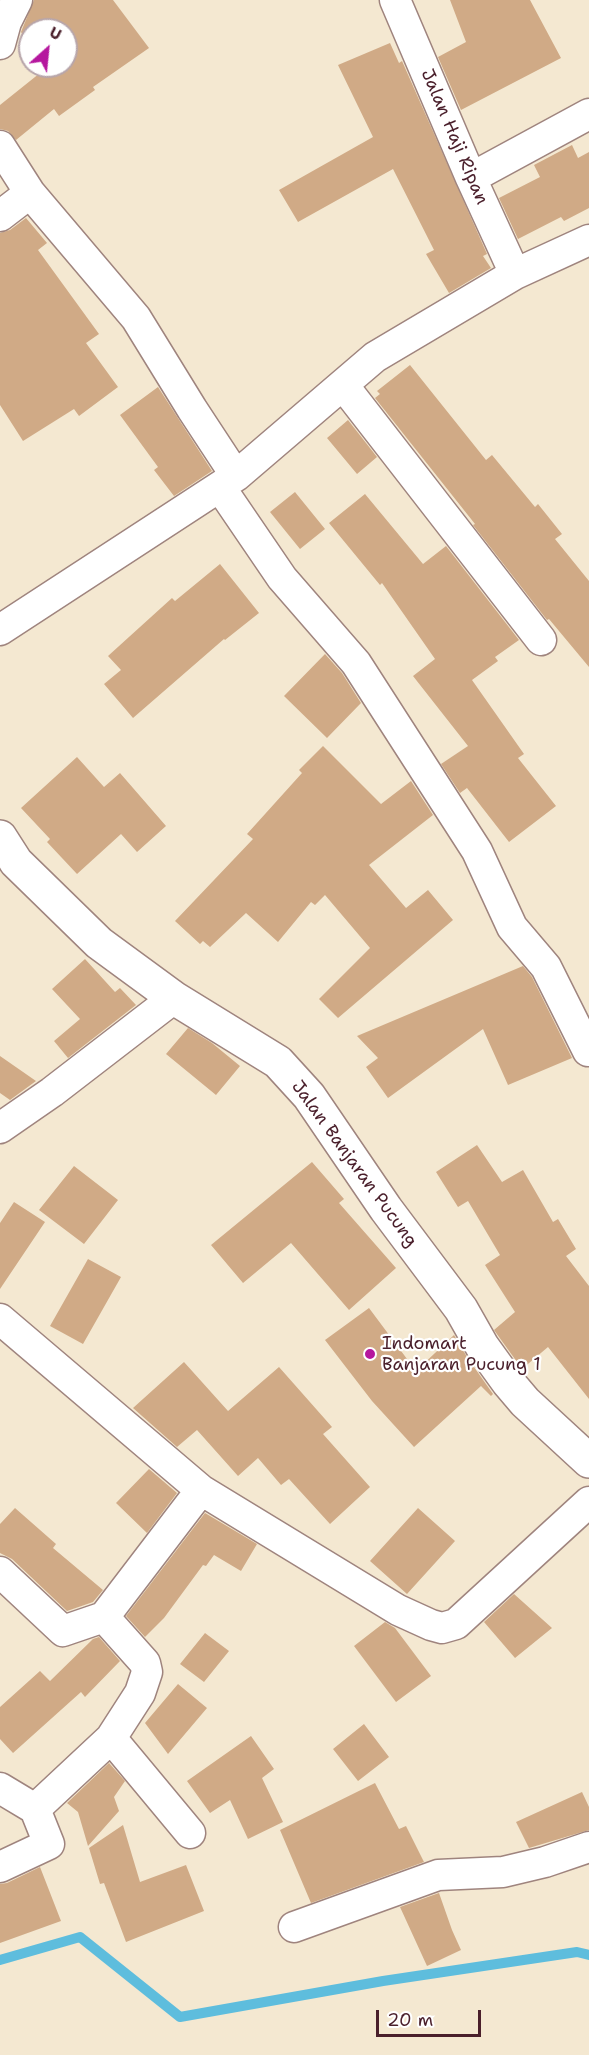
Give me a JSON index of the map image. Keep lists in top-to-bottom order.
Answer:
{
  "streets": {
    "street": ["Jalan Haji Ripan", "Jalan Banjaran Pucung"]
  },
  "places": ["Indomart Banjaran Pucung 1"],
  "scale_bar": "20 m",
  "north": "top right"
}
